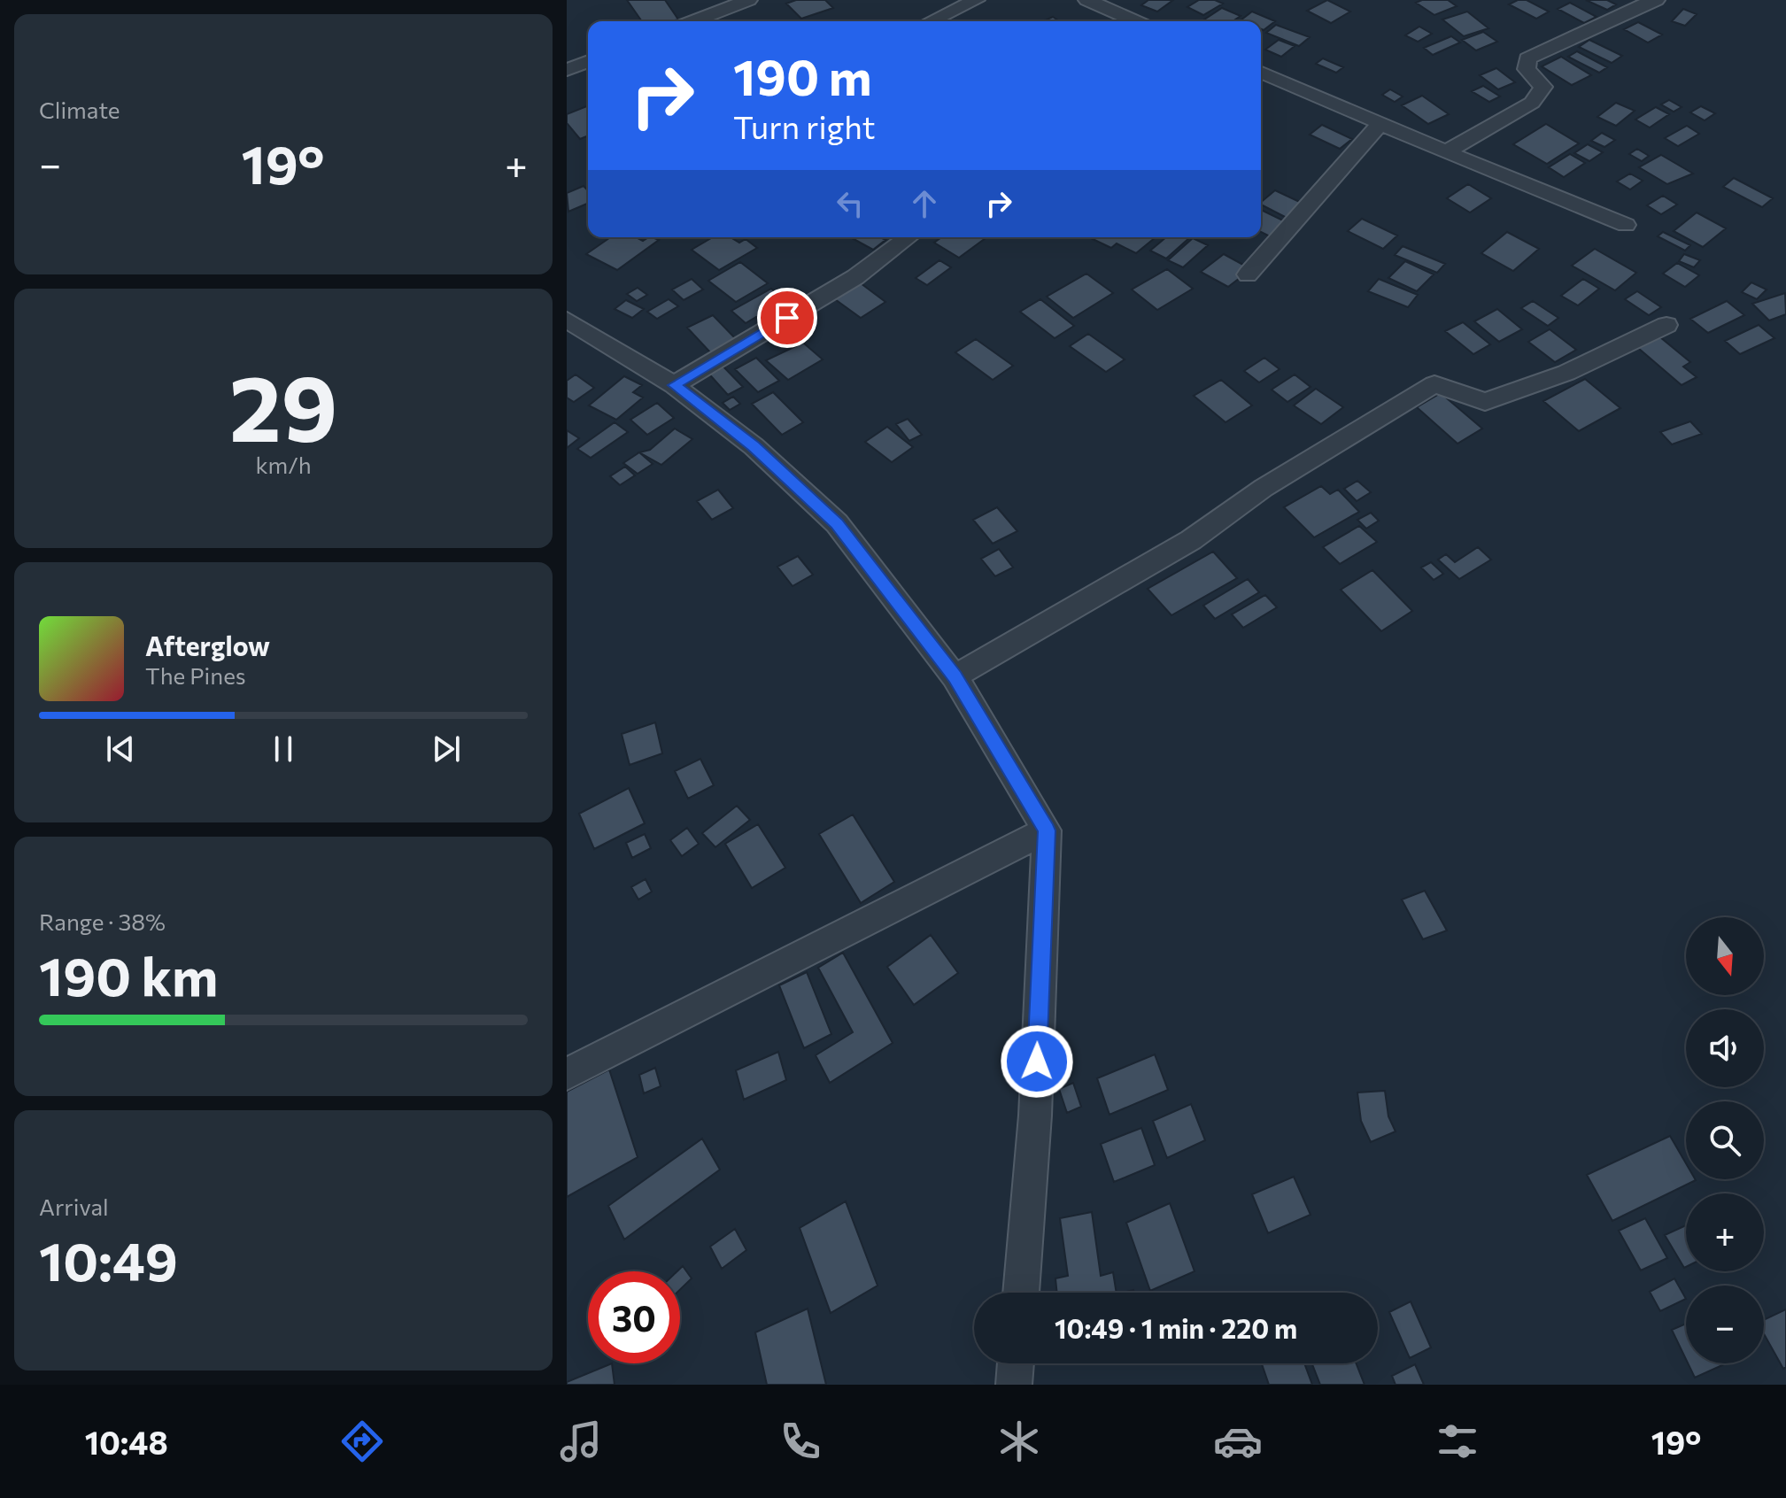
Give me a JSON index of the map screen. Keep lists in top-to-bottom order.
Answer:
{
  "north": "bottom",
  "page": {
    "tile": [
      "Climate",
      ["29", "km/h"],
      ["Range · 38%", "190 km"],
      ["Arrival", "10:49"]
    ],
    "turn": ["190 m", "Turn right"],
    "heat": ["−", "19°", "+"],
    "song": ["Afterglow", "The Pines"],
    "map_buttons": ["+", "−"],
    "limit": "30",
    "trip": "10:49 · 1 min · 220 m",
    "tabs": ["10:48", "19°"]
  }
}
